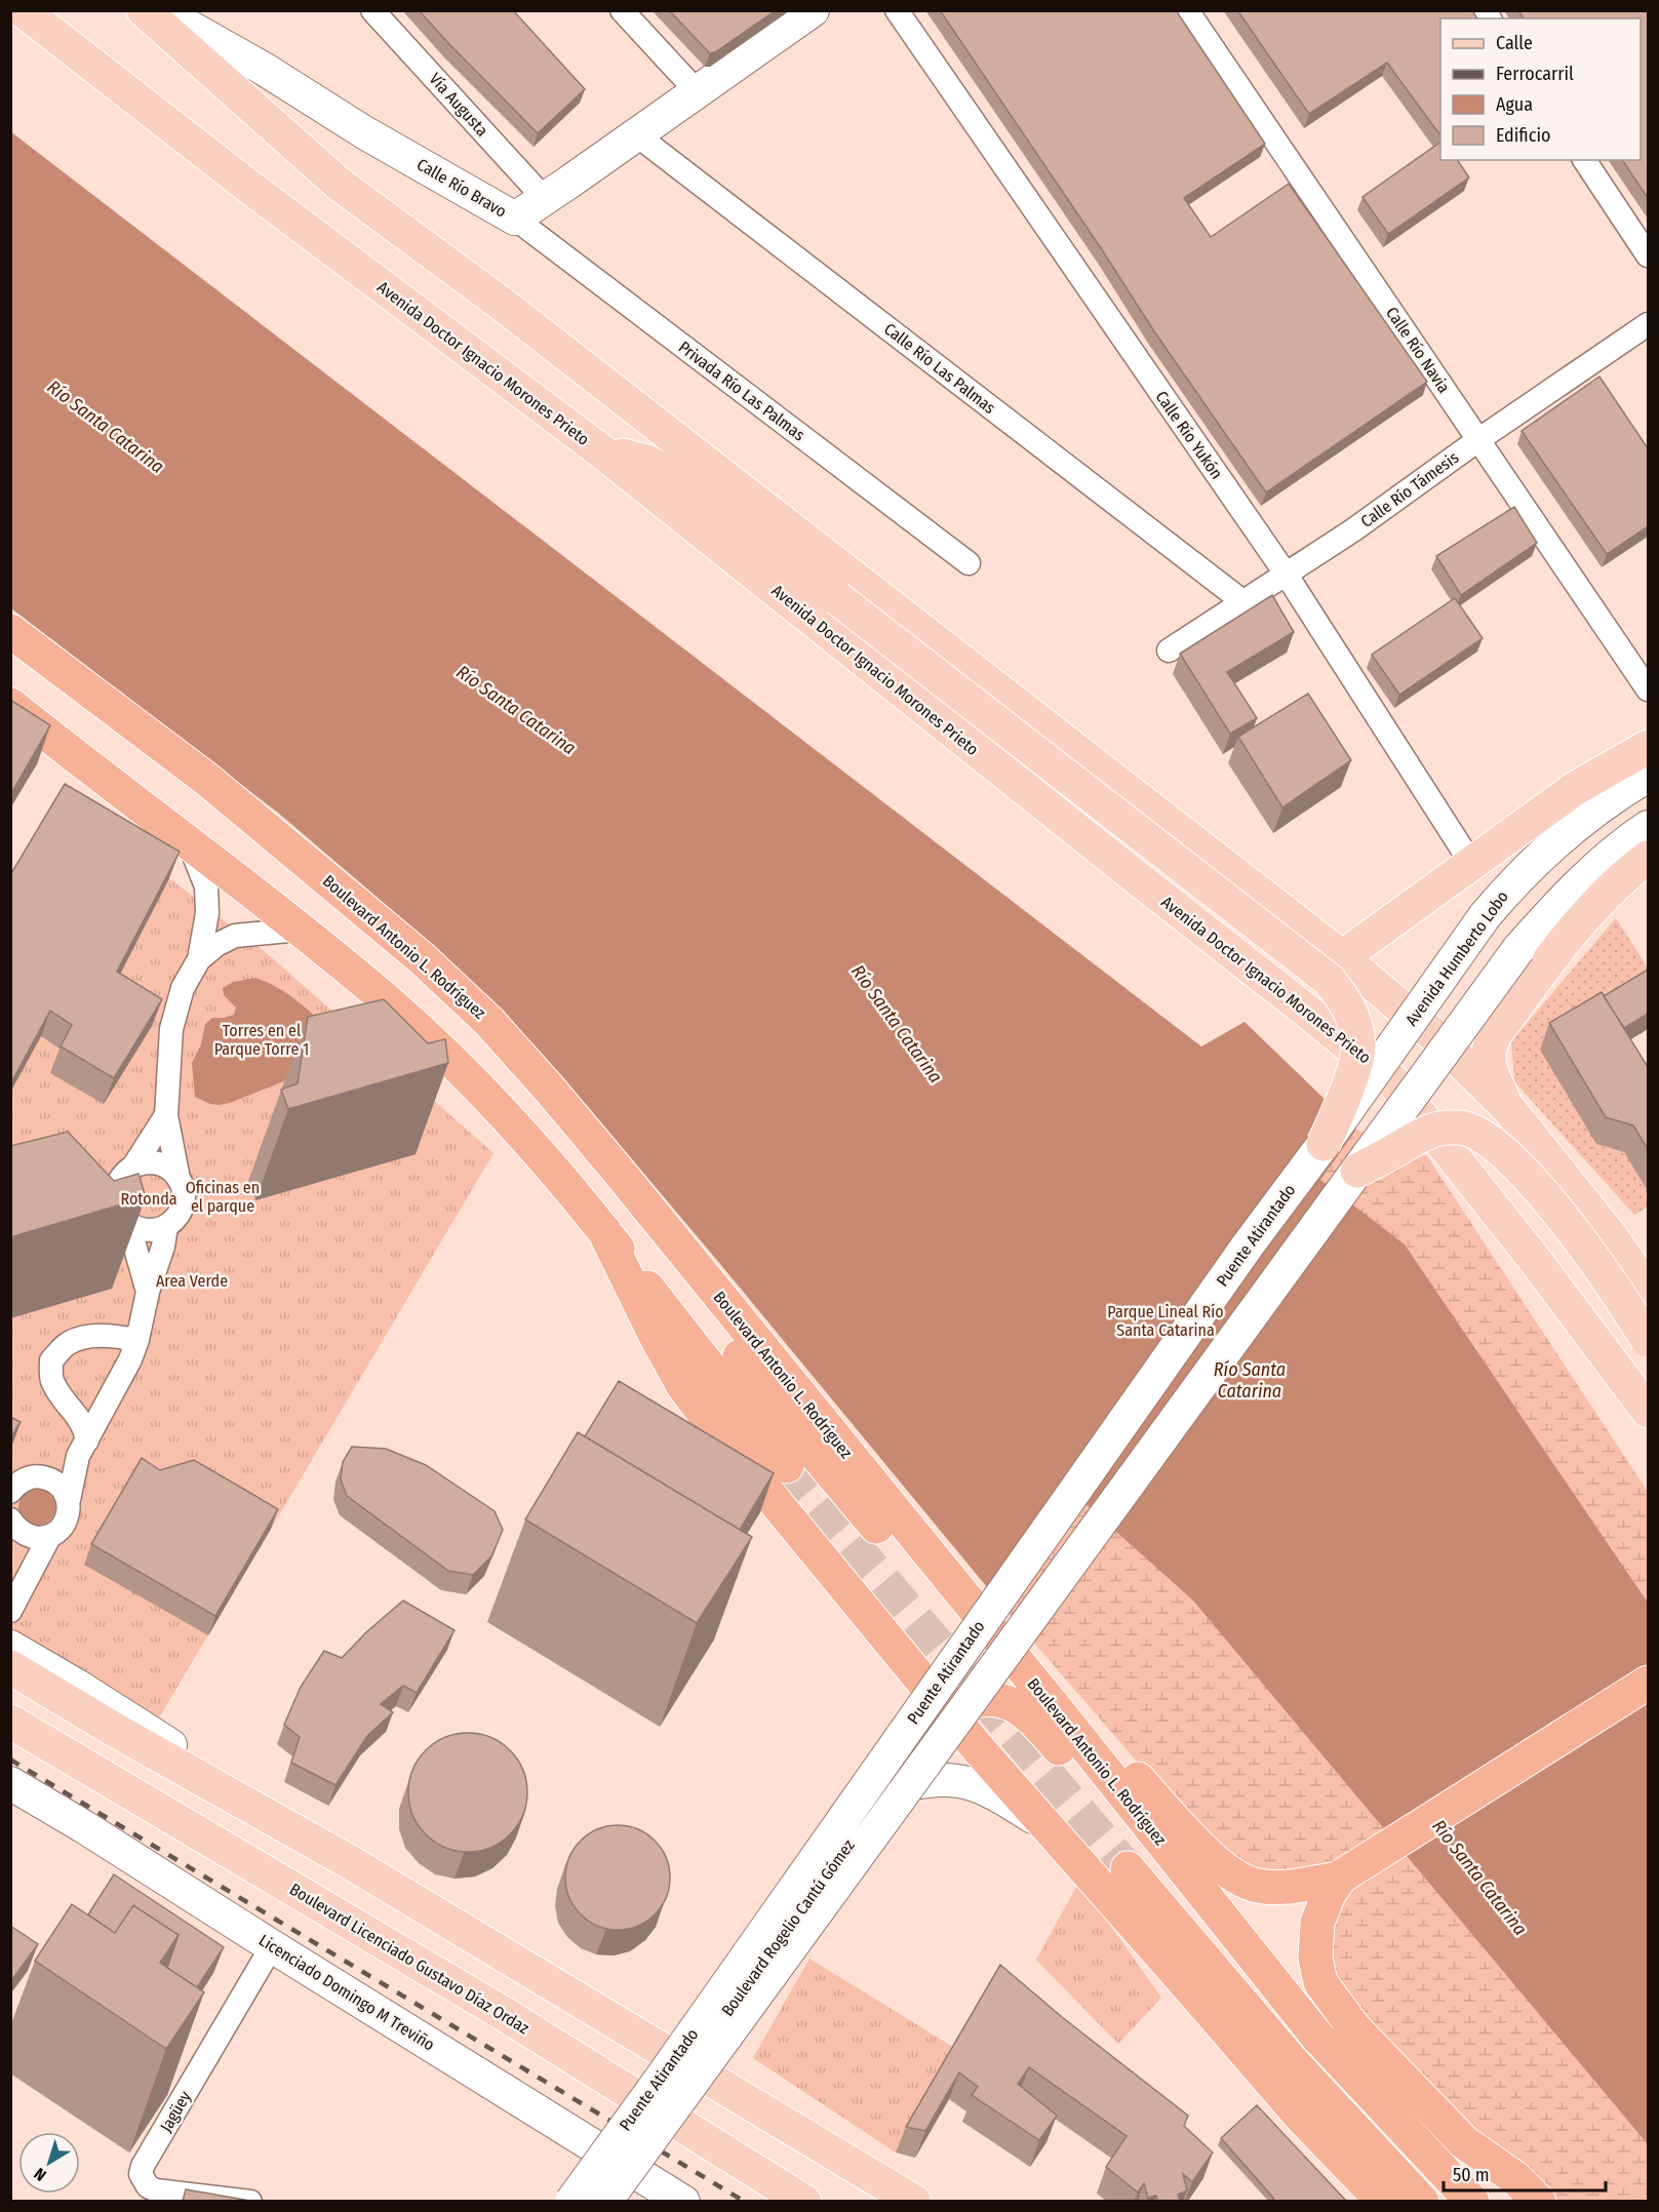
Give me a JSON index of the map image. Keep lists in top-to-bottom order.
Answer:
{
  "streets": {
    "highway": ["Boulevard Antonio L. Rodríguez"],
    "main road": [
      "Calle Río Bravo",
      "Avenida Doctor Ignacio Morones Prieto",
      "Avenida Humberto Lobo",
      "Puente Atirantado",
      "Boulevard Rogelio Cantú Gómez",
      "Boulevard Licenciado Gustavo Díaz Ordaz",
      "Licenciado Domingo M Treviño"
    ],
    "street": [
      "Vía Augusta",
      "Calle Río Navia",
      "Calle Río Las Palmas",
      "Privada Río Las Palmas",
      "Calle Río Yukón",
      "Calle Río Támesis",
      "Jagüey"
    ]
  },
  "crossings": [
    ["Vía Augusta", "Calle Río Bravo"],
    ["Calle Río Bravo", "Calle Río Las Palmas"],
    ["Calle Río Bravo", "Privada Río Las Palmas"],
    ["Calle Río Navia", "Calle Río Támesis"],
    ["Calle Río Las Palmas", "Calle Río Támesis"],
    ["Calle Río Yukón", "Calle Río Támesis"],
    ["Avenida Humberto Lobo", "Puente Atirantado"],
    ["Boulevard Rogelio Cantú Gómez", "Boulevard Licenciado Gustavo Díaz Ordaz"],
    ["Boulevard Rogelio Cantú Gómez", "Licenciado Domingo M Treviño"],
    ["Licenciado Domingo M Treviño", "Jagüey"]
  ],
  "water": ["Río Santa Catarina"],
  "parks": [
    "Torres en el Parque Torre 1",
    "Oficinas en el parque",
    "Rotonda",
    "Area Verde",
    "Parque Lineal Río Santa Catarina"
  ],
  "legend": [
    "Calle",
    "Ferrocarril",
    "Agua",
    "Edificio"
  ],
  "scale_bar": "50 m",
  "north": "bottom left"
}
